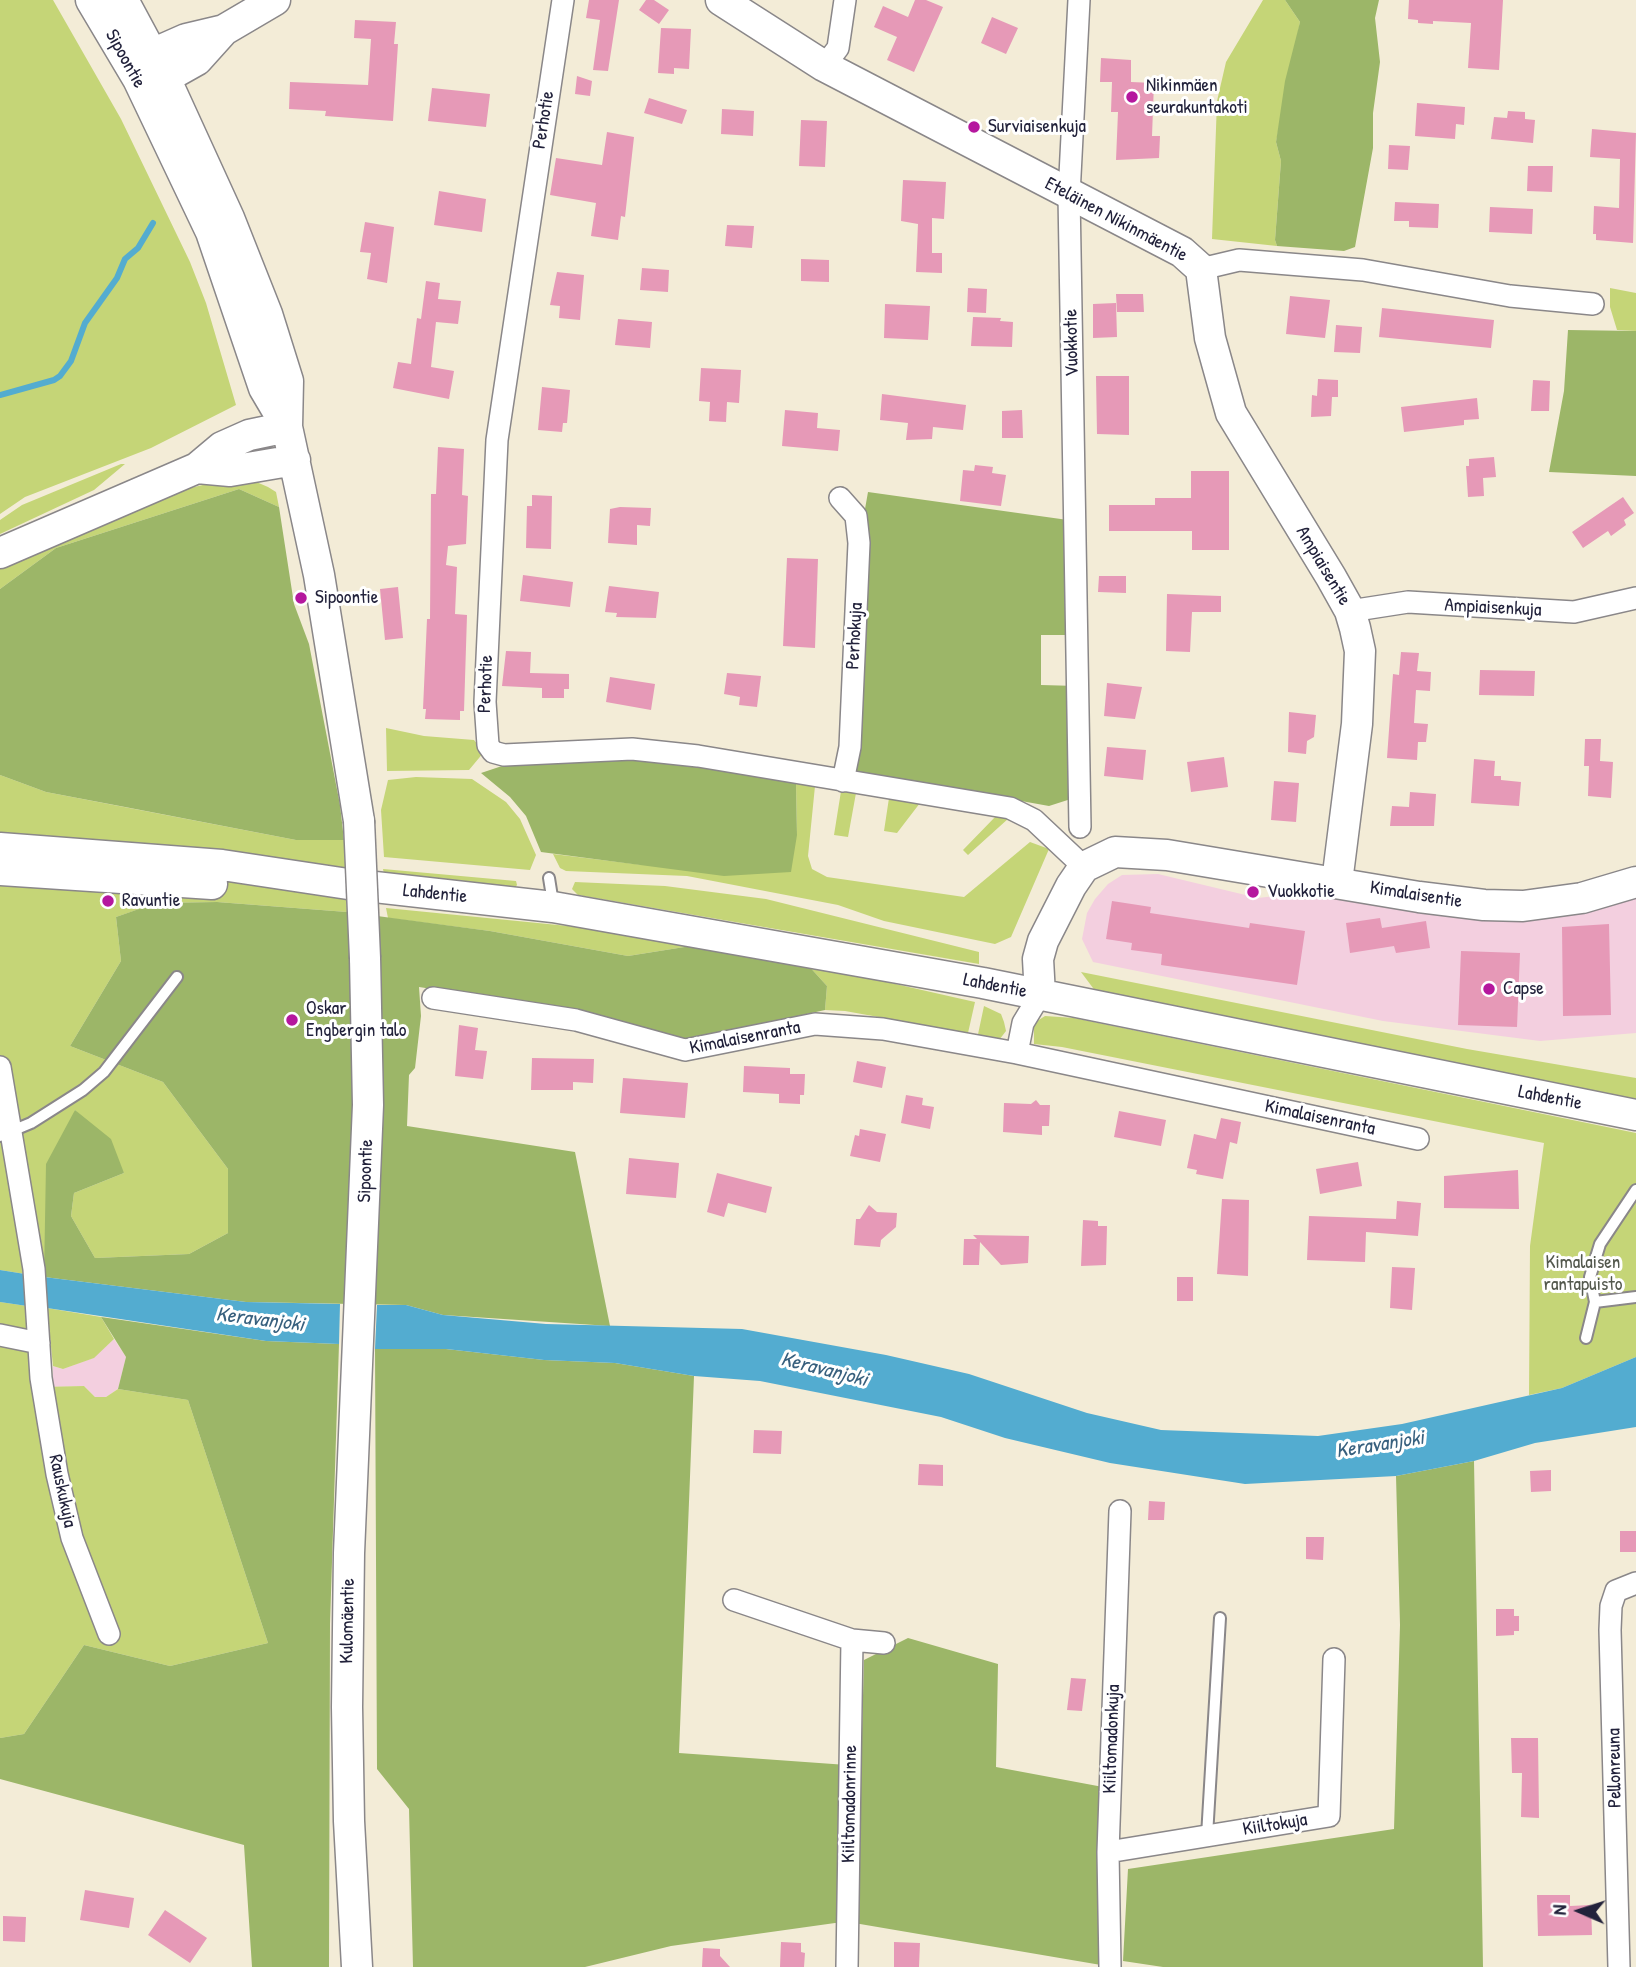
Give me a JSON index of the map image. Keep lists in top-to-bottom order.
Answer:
{
  "streets": {
    "main road": [
      "Sipoontie",
      "Eteläinen Nikinmäentie",
      "Ampiaisentie",
      "Lahdentie",
      "Kimalaisentie",
      "Kulomäentie"
    ],
    "street": [
      "Perhotie",
      "Vuokkotie",
      "Ampiaisenkuja",
      "Perhokuja",
      "Kimalaisenranta",
      "Rauskukuja",
      "Kiiltomadonkuja",
      "Pellonreuna",
      "Kiiltomadonrinne",
      "Kiiltokuja"
    ]
  },
  "crossings": [
    ["Sipoontie", "Kulomäentie"],
    ["Perhotie", "Perhokuja"],
    ["Perhotie", "Kimalaisentie"],
    ["Eteläinen Nikinmäentie", "Vuokkotie"],
    ["Eteläinen Nikinmäentie", "Ampiaisentie"],
    ["Ampiaisentie", "Ampiaisenkuja"],
    ["Ampiaisentie", "Kimalaisentie"],
    ["Kiiltomadonkuja", "Kiiltokuja"]
  ],
  "water": ["Keravanjoki"],
  "parks": ["Kimalaisen rantapuisto"],
  "places": [
    "Nikinmäen seurakuntakoti",
    "Surviaisenkuja",
    "Sipoontie",
    "Vuokkotie",
    "Ravuntie",
    "Capse",
    "Oskar Engbergin talo"
  ],
  "north": "left"
}
